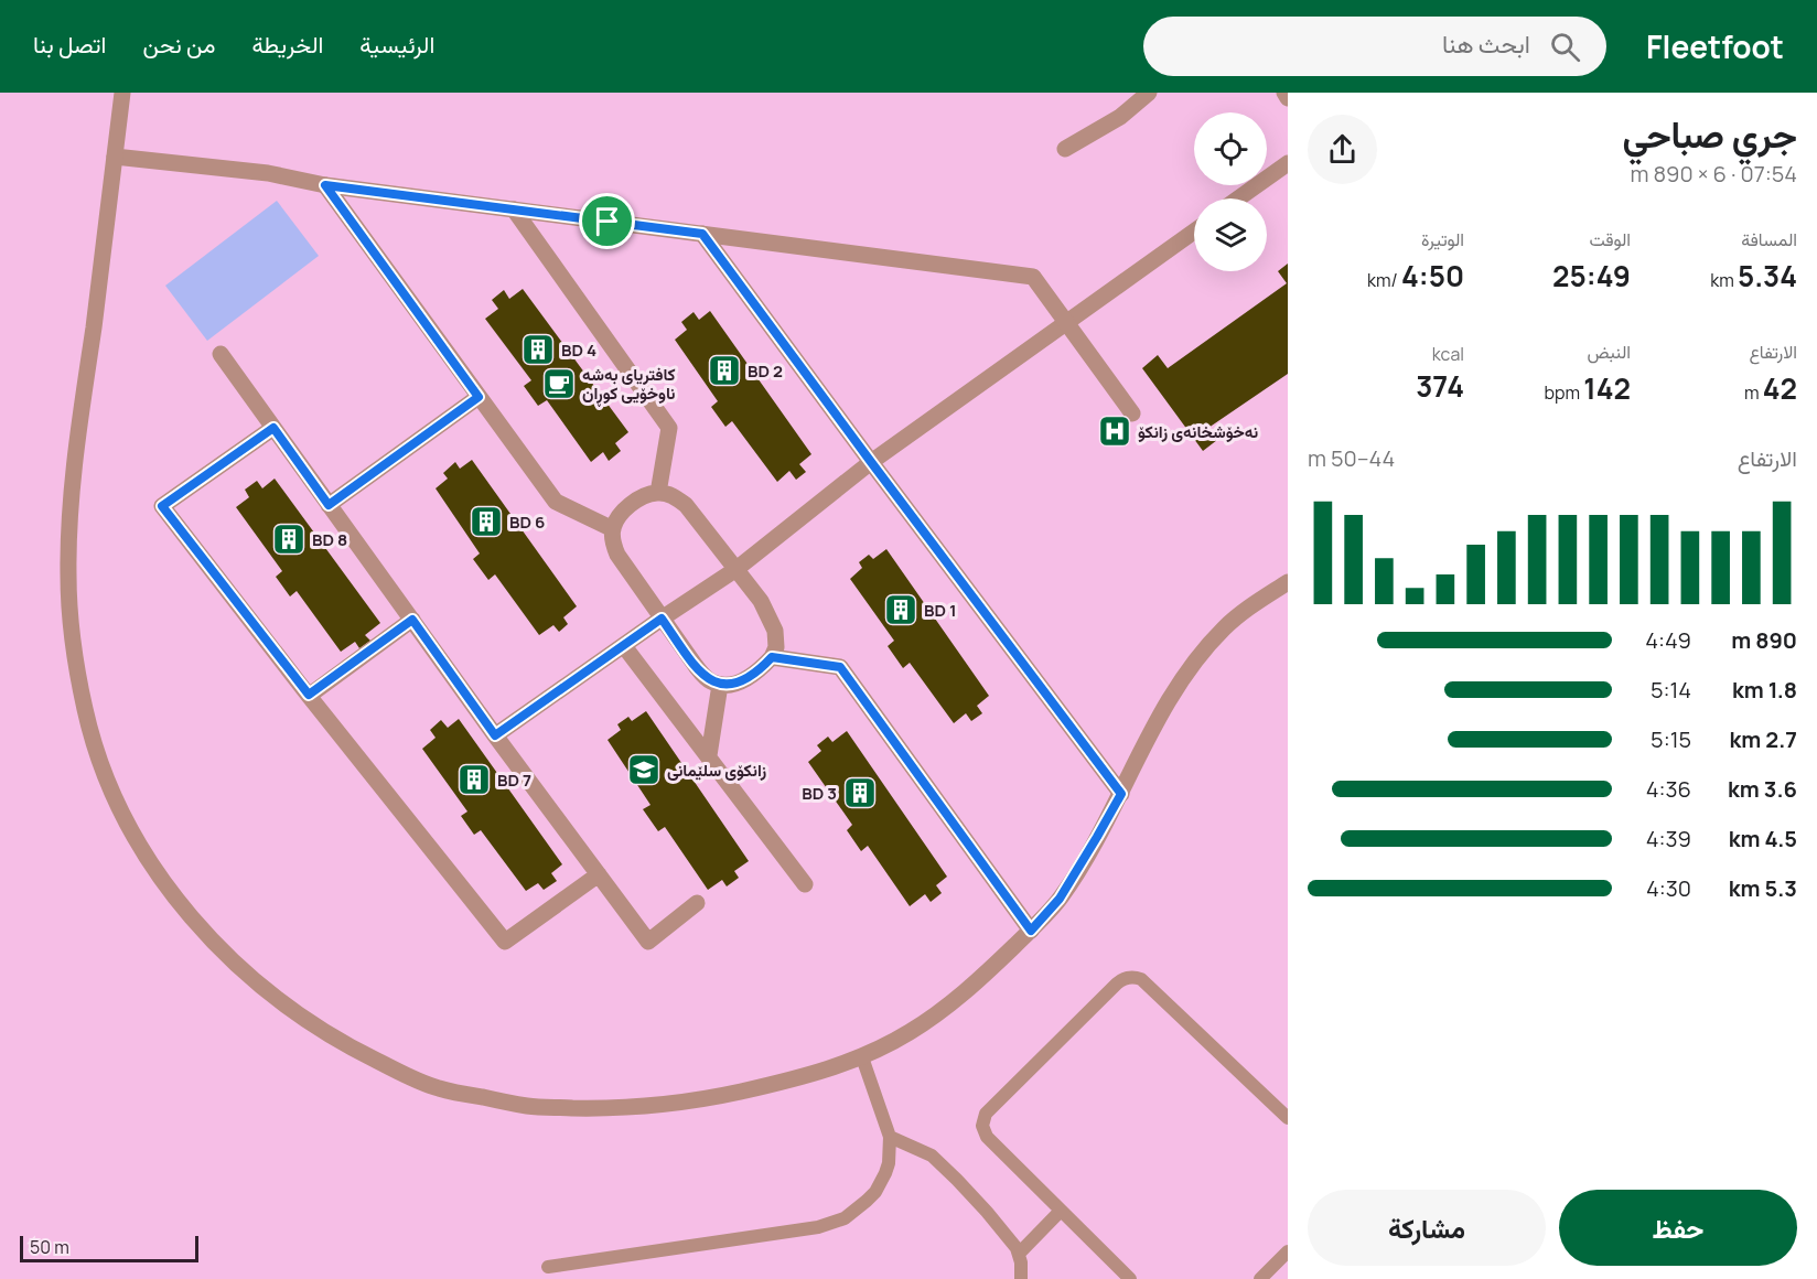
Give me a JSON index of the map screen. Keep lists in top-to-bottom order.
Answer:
{
  "places": {
    "building": [
      "BD 4",
      "BD 2",
      "BD 6",
      "BD 8",
      "BD 1",
      "BD 7",
      "BD 3"
    ],
    "cafe": ["کافتریای بەشە ناوخۆیی کوڕان"],
    "hospital": ["نەخۆشخانەی زانکۆ"],
    "school or university": ["زانکۆی سلێمانی"]
  },
  "scale_bar": "50 m",
  "page": {
    "header": "Fleetfoot",
    "search": "ابحث هنا",
    "nav": [
      "الرئيسية",
      "الخريطة",
      "من نحن",
      "اتصل بنا"
    ],
    "heading": ["جري صباحي", "07:54 · 6 × 890 m"],
    "stats": [
      ["المسافة", "5.34 km"],
      ["الوقت", "25:49"],
      ["الوتيرة", "4:50 /km"],
      ["الارتفاع", "42 m"],
      ["النبض", "142 bpm"],
      ["kcal", "374"]
    ],
    "chart": ["الارتفاع", "44–50 m"],
    "list": [
      {
        "name": "890 m",
        "note": "4:49"
      },
      {
        "name": "1.8 km",
        "note": "5:14"
      },
      {
        "name": "2.7 km",
        "note": "5:15"
      },
      {
        "name": "3.6 km",
        "note": "4:36"
      },
      {
        "name": "4.5 km",
        "note": "4:39"
      },
      {
        "name": "5.3 km",
        "note": "4:30"
      }
    ],
    "buttons": ["حفظ", "مشاركة"],
    "scale": "50 m"
  }
}
